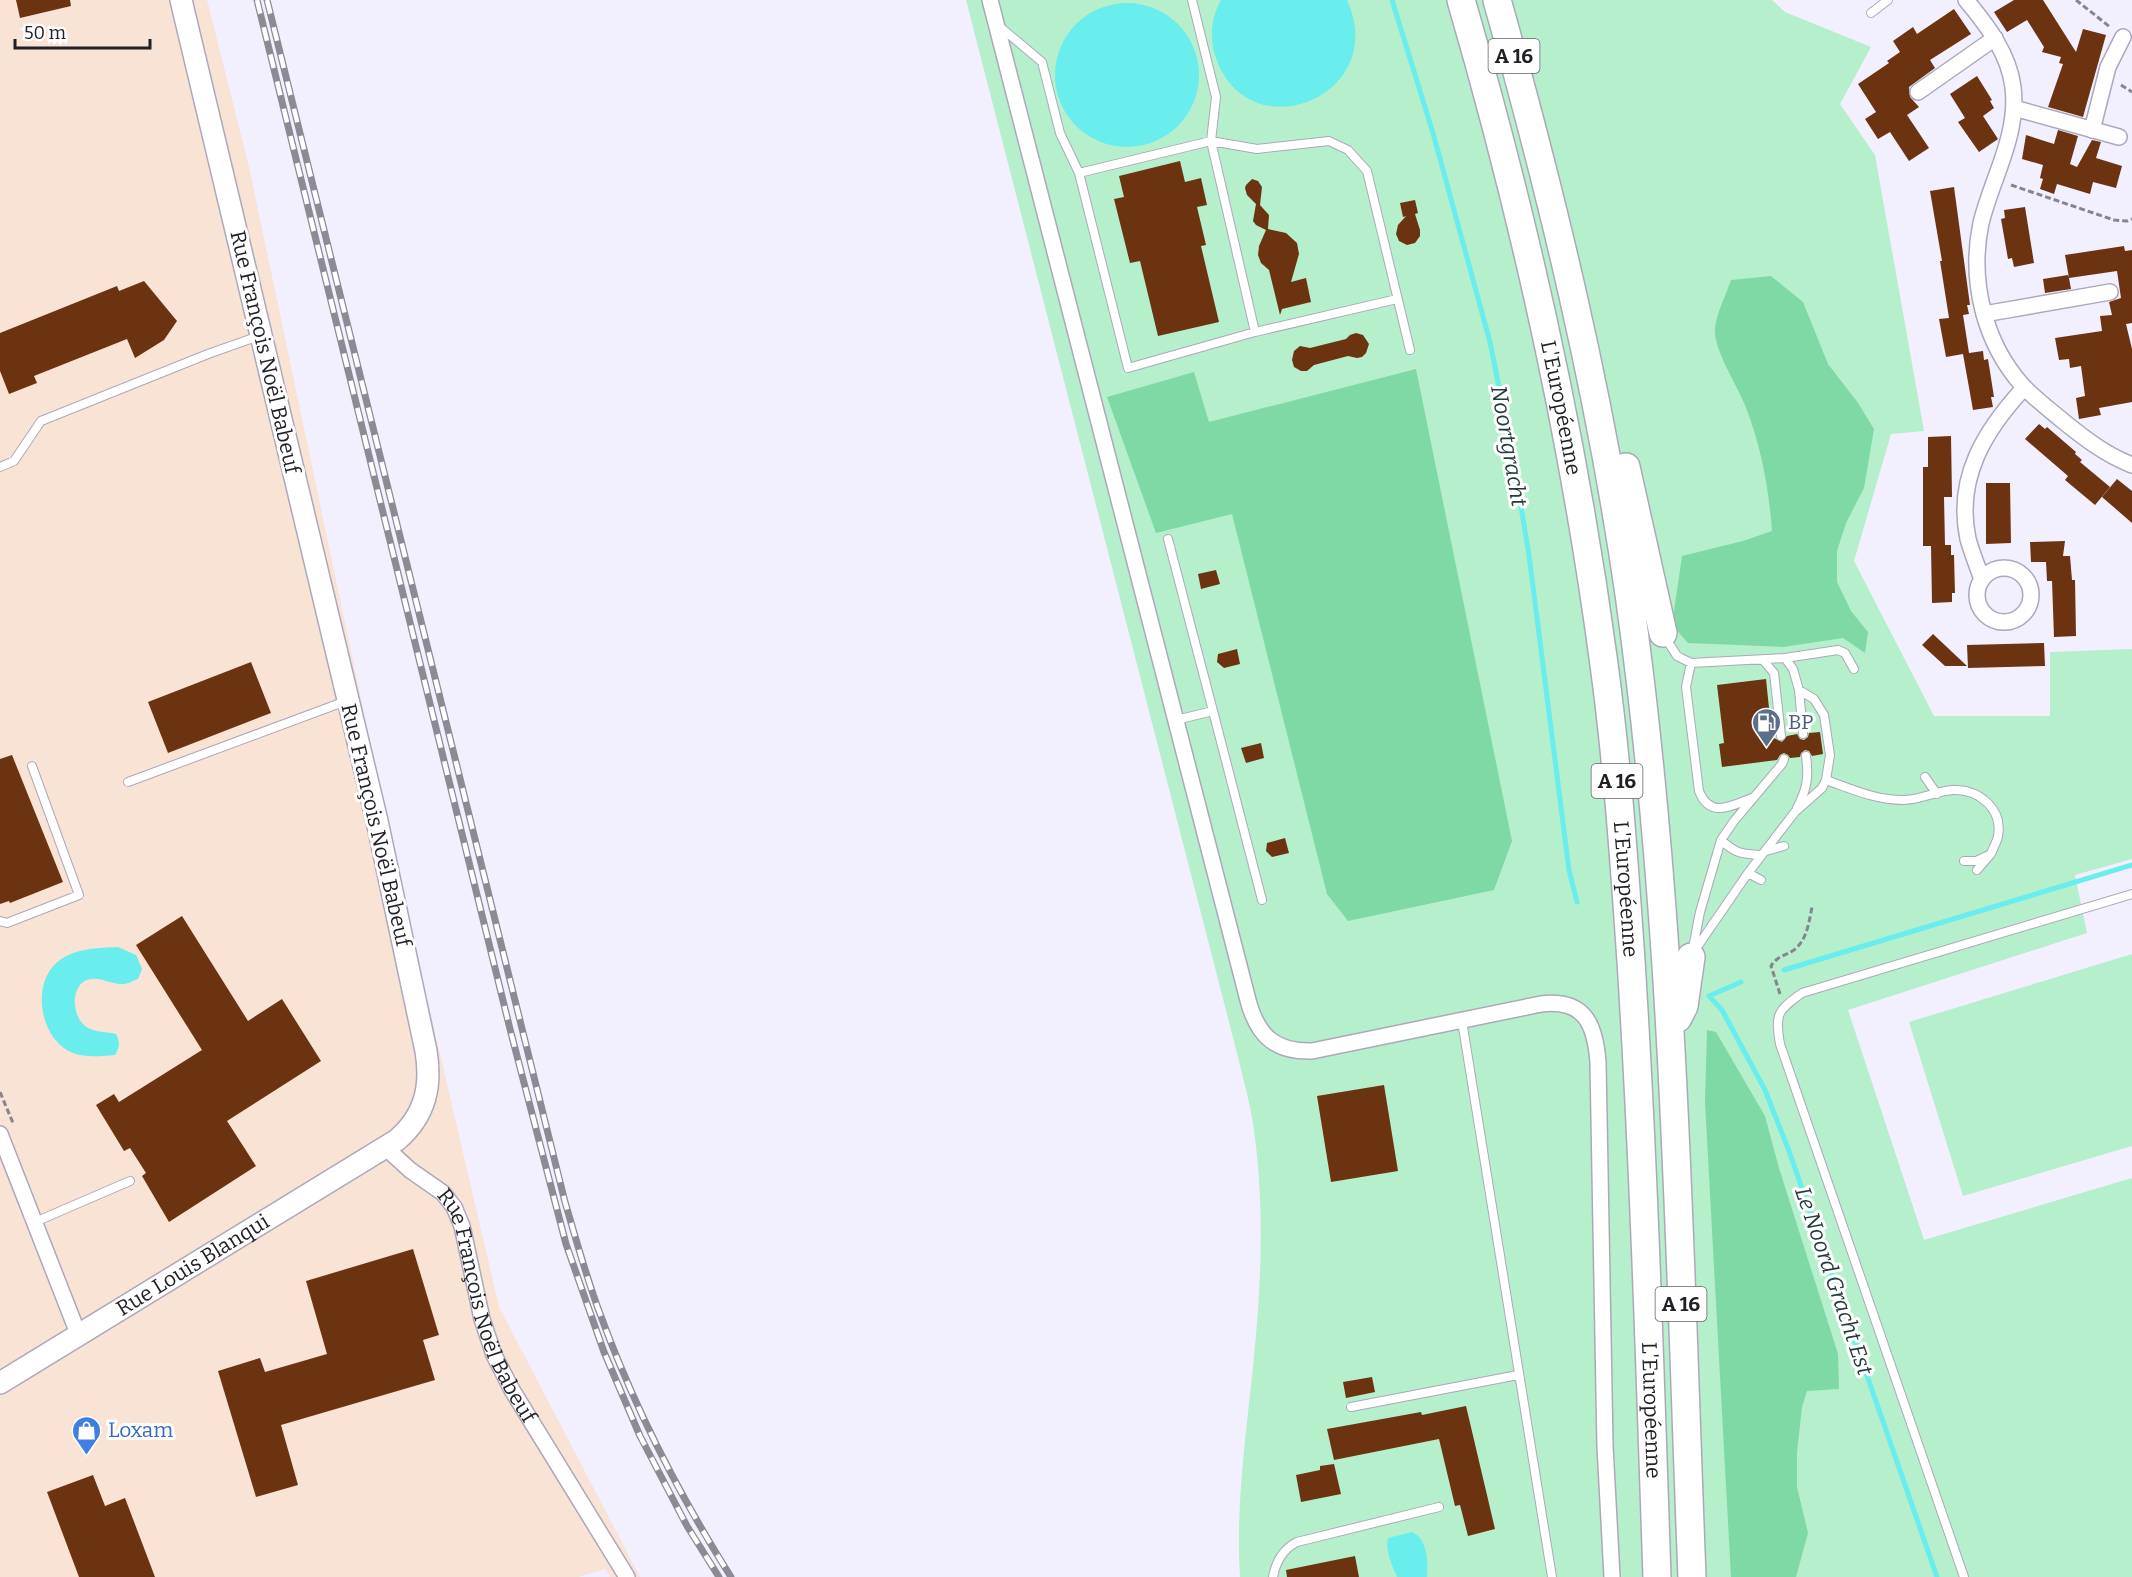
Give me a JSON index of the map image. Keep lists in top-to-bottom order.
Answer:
{
  "streets": {
    "highway": ["A 16", "L'Européenne"],
    "street": ["Rue François Noël Babeuf", "Rue Louis Blanqui"]
  },
  "crossings": [
    ["Rue François Noël Babeuf", "Rue Louis Blanqui"]
  ],
  "water": ["Noortgracht", "Le Noord Gracht Est"],
  "places": {
    "fuel station": ["BP"],
    "shop": ["Loxam"]
  },
  "scale_bar": "50 m"
}
